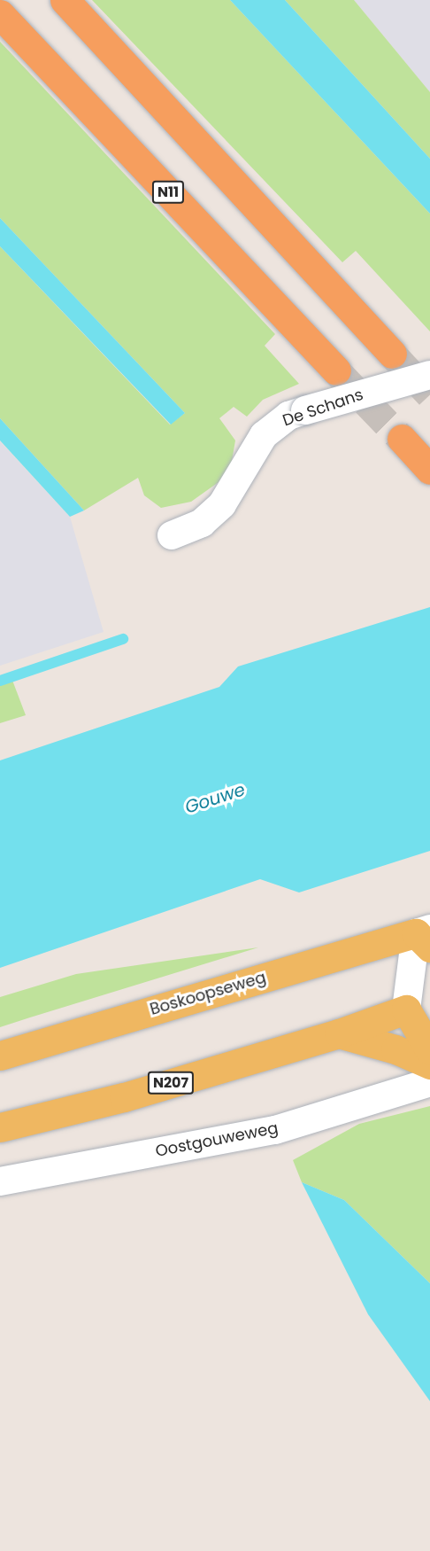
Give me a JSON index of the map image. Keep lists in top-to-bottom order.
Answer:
{
  "streets": {
    "highway": ["N11"],
    "main road": ["Boskoopseweg", "N207"],
    "street": ["De Schans", "Oostgouweweg"]
  },
  "crossings": [
    ["Boskoopseweg", "N207"]
  ],
  "water": ["Gouwe"]
}
